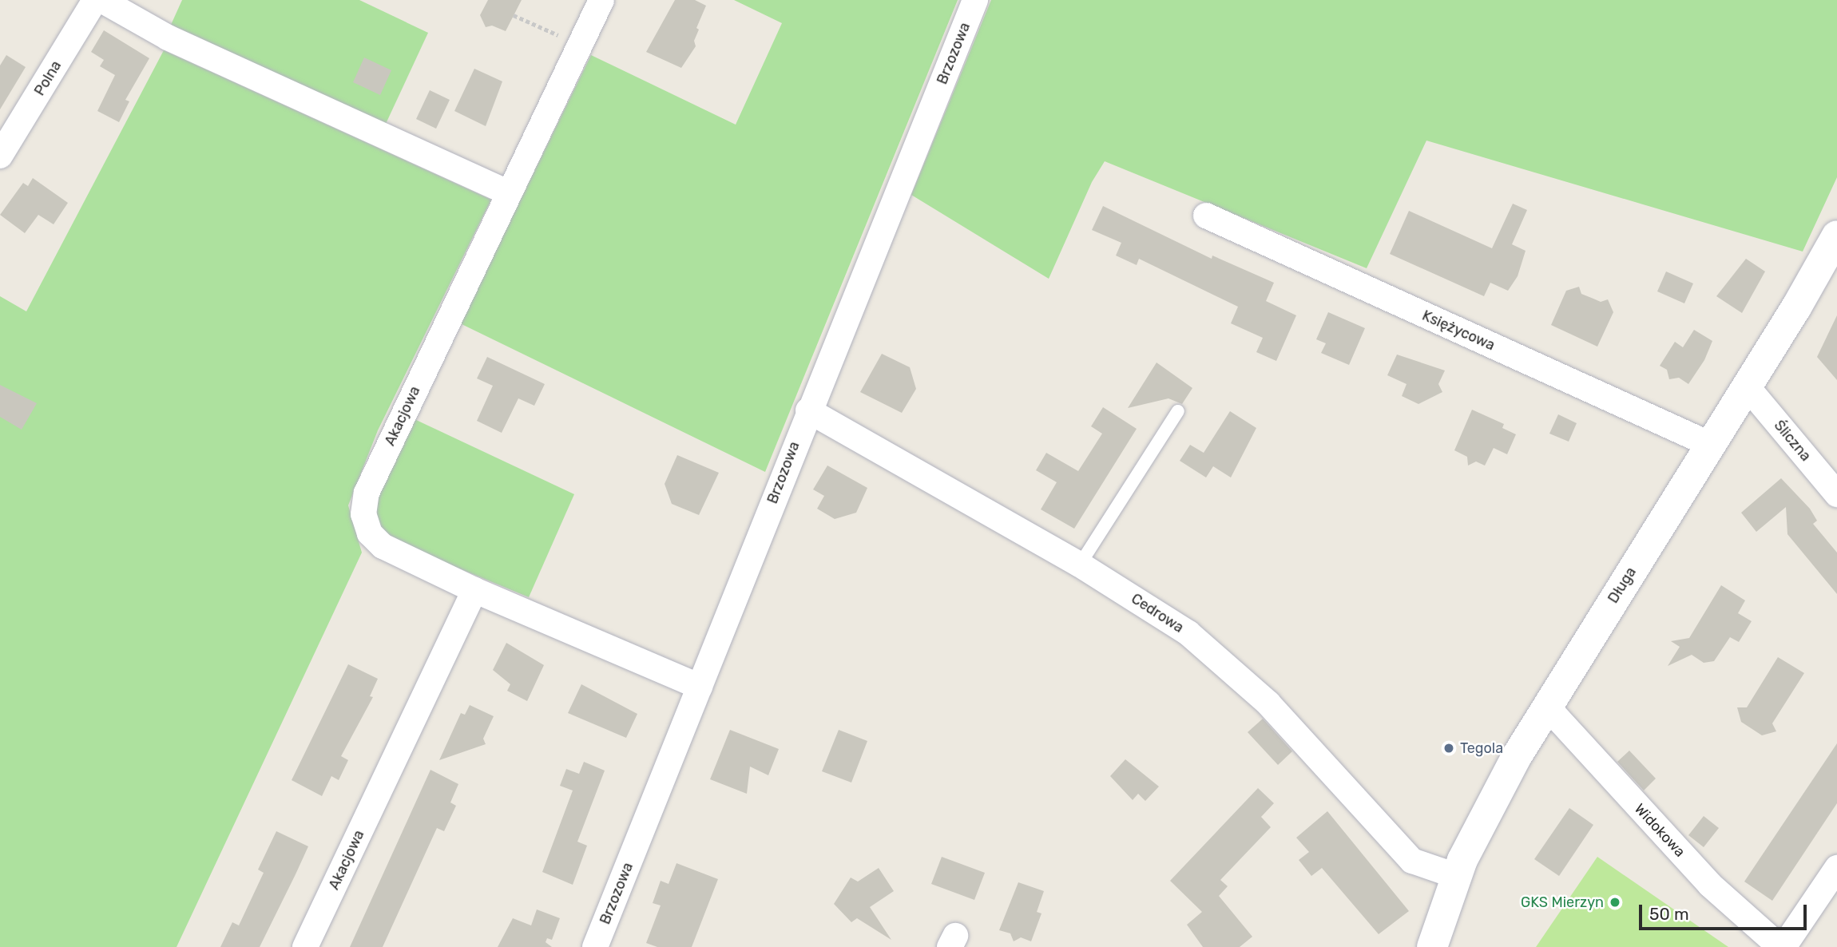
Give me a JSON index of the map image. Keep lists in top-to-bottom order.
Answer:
{
  "streets": {
    "street": [
      "Brzozowa",
      "Polna",
      "Księżycowa",
      "Akacjowa",
      "Śliczna",
      "Długa",
      "Cedrowa",
      "Widokowa"
    ]
  },
  "crossings": [
    ["Brzozowa", "Akacjowa"],
    ["Brzozowa", "Cedrowa"],
    ["Księżycowa", "Długa"],
    ["Śliczna", "Długa"],
    ["Długa", "Cedrowa"],
    ["Długa", "Widokowa"]
  ],
  "places": ["Tegola", "GKS Mierzyn"],
  "scale_bar": "50 m"
}
